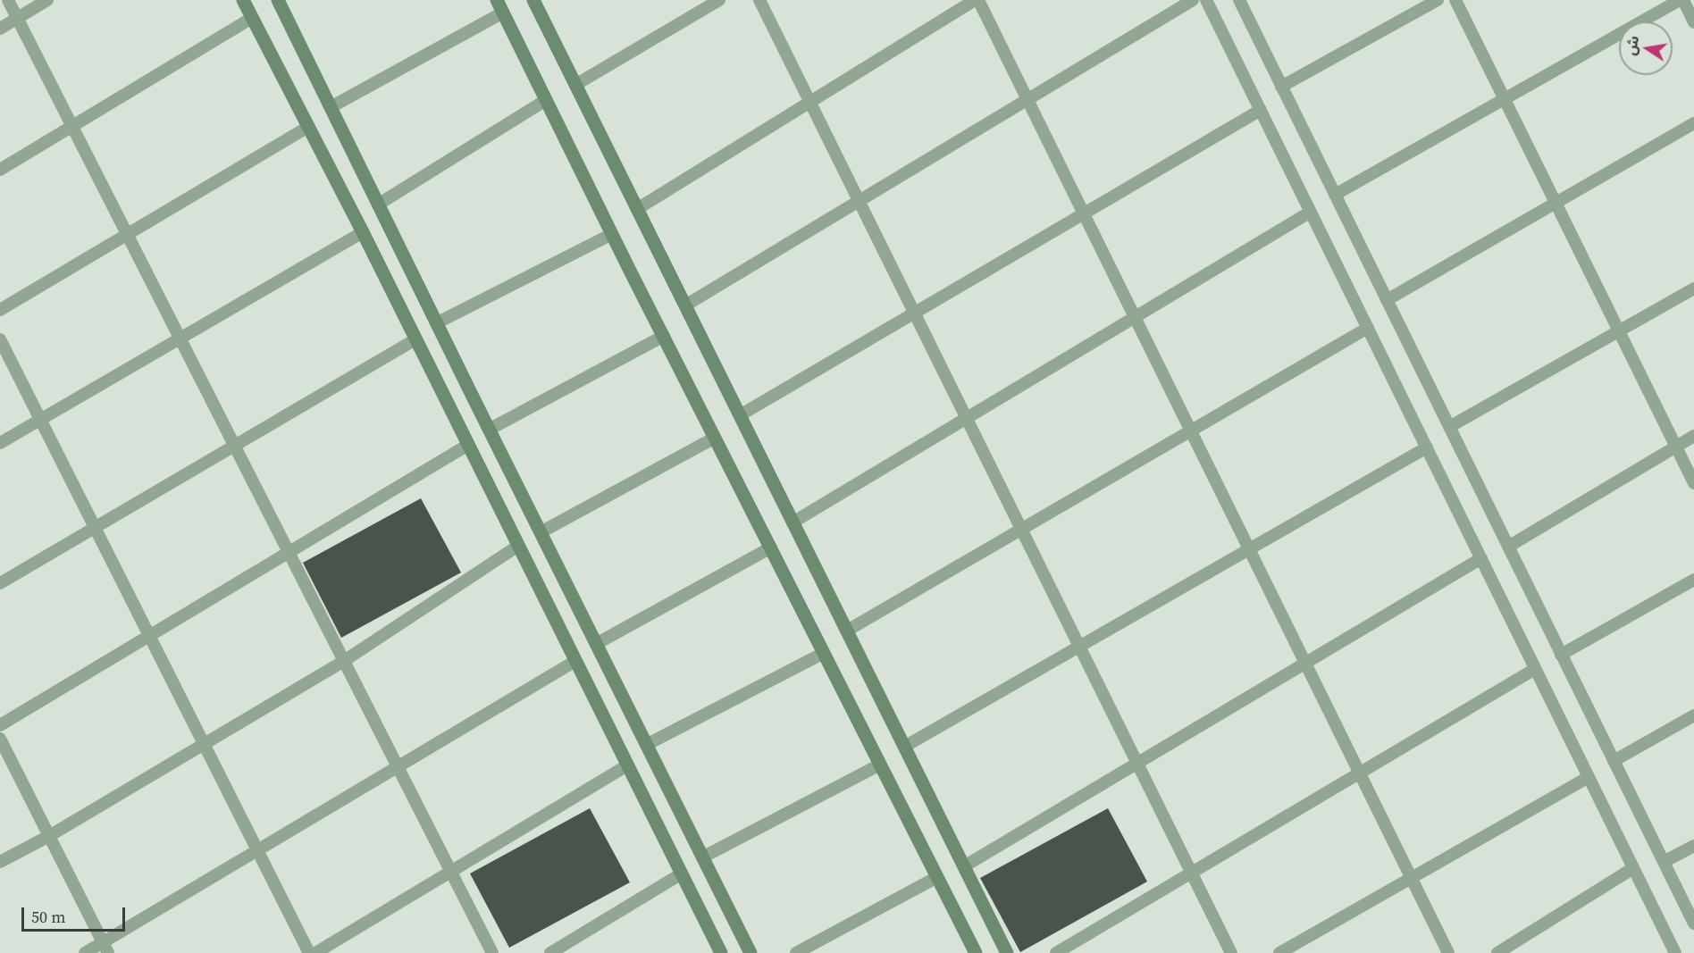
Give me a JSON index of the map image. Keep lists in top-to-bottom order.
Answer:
{
  "scale_bar": "50 m",
  "north": "left"
}
